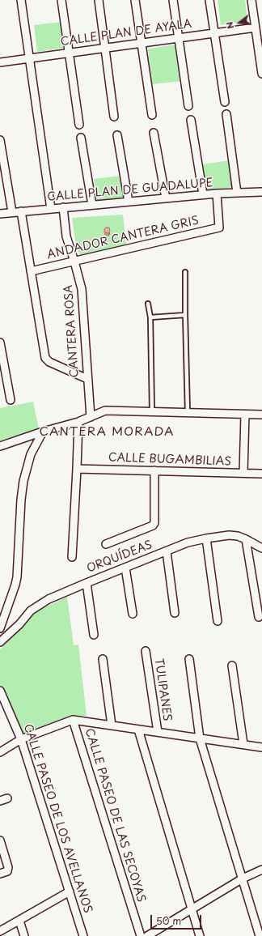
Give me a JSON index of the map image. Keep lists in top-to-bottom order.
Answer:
{
  "streets": {
    "street": [
      "CALLE PLAN DE AYALA",
      "CALLE PLAN DE GUADALUPE",
      "ANDADOR CANTERA GRIS",
      "CANTERA ROSA",
      "CALLE BUGAMBILIAS",
      "ORQUÍDEAS",
      "TULIPANES",
      "CALLE PASEO DE LAS SECOYAS",
      "CALLE PASEO DE LOS AVELLANOS"
    ]
  },
  "crossings": [
    ["CALLE PLAN DE GUADALUPE", "ANDADOR CANTERA GRIS"],
    ["CALLE PLAN DE GUADALUPE", "CANTERA ROSA"],
    ["ANDADOR CANTERA GRIS", "CANTERA ROSA"]
  ],
  "districts": ["CANTERA MORADA"],
  "scale_bar": "50 m",
  "north": "left"
}
